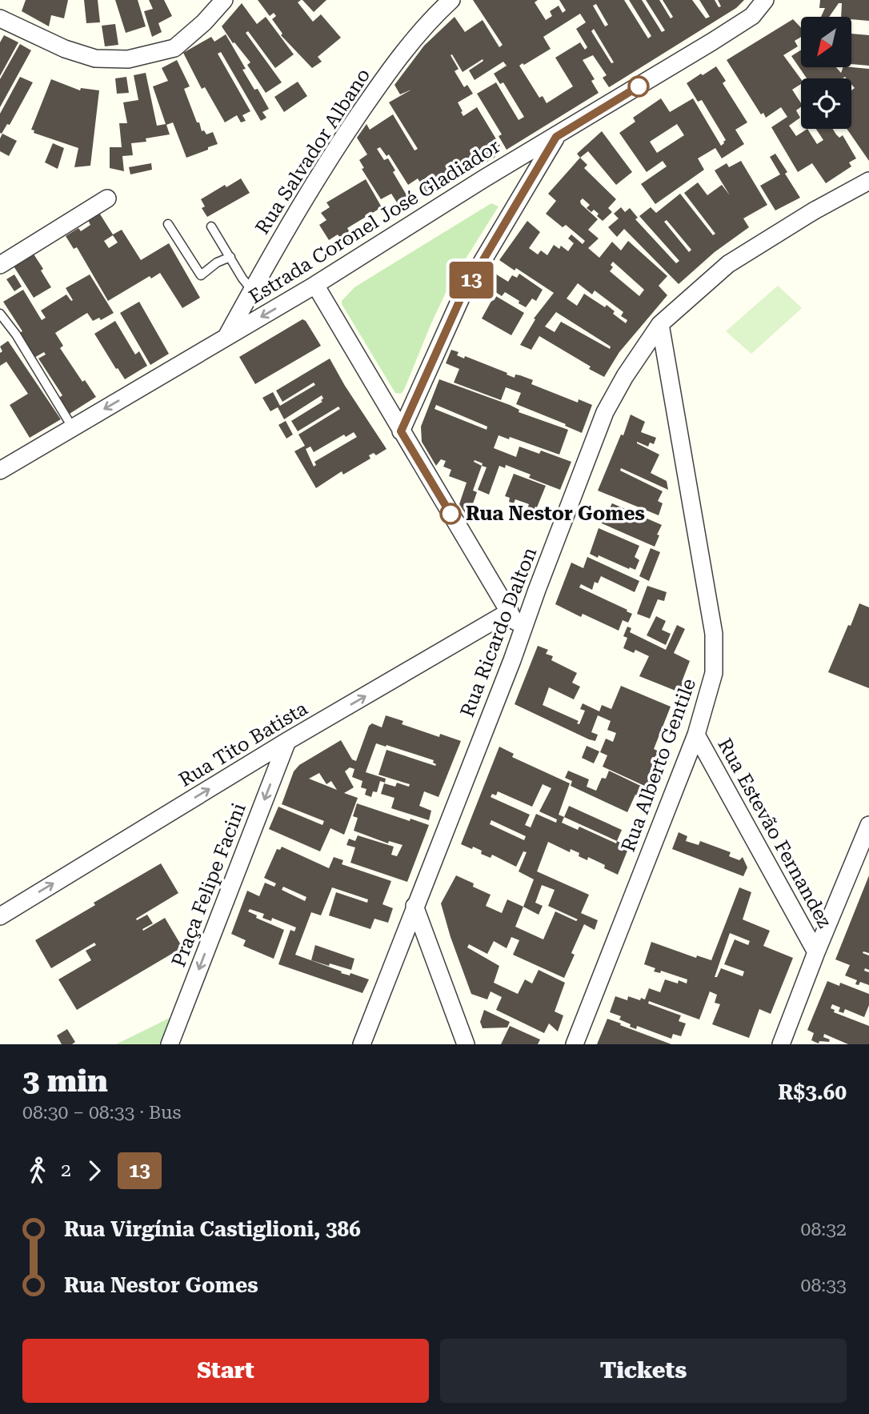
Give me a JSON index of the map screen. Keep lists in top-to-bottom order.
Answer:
{
  "streets": {
    "street": [
      "Rua Salvador Albano",
      "Estrada Coronel José Gladiador",
      "Rua Ricardo Dalton",
      "Rua Tito Batista",
      "Rua Alberto Gentile",
      "Rua Estevão Fernandez",
      "Praça Felipe Facini"
    ]
  },
  "crossings": [
    ["Rua Salvador Albano", "Estrada Coronel José Gladiador"],
    ["Rua Ricardo Dalton", "Rua Alberto Gentile"],
    ["Rua Tito Batista", "Praça Felipe Facini"],
    ["Rua Alberto Gentile", "Rua Estevão Fernandez"]
  ],
  "one_way": ["Rua Tito Batista", "Praça Felipe Facini"],
  "places": ["Rua Nestor Gomes"],
  "lines": ["bus line 13"],
  "north": "bottom left",
  "page": {
    "on_map": "13",
    "heading": ["3 min", "08:30 – 08:33 · Bus", "R$3.60"],
    "legs": ["2", "13"],
    "list": [
      {
        "name": "Rua Virgínia Castiglioni, 386",
        "value": "08:32"
      },
      {
        "name": "Rua Nestor Gomes",
        "value": "08:33"
      }
    ],
    "buttons": ["Start", "Tickets"]
  }
}
